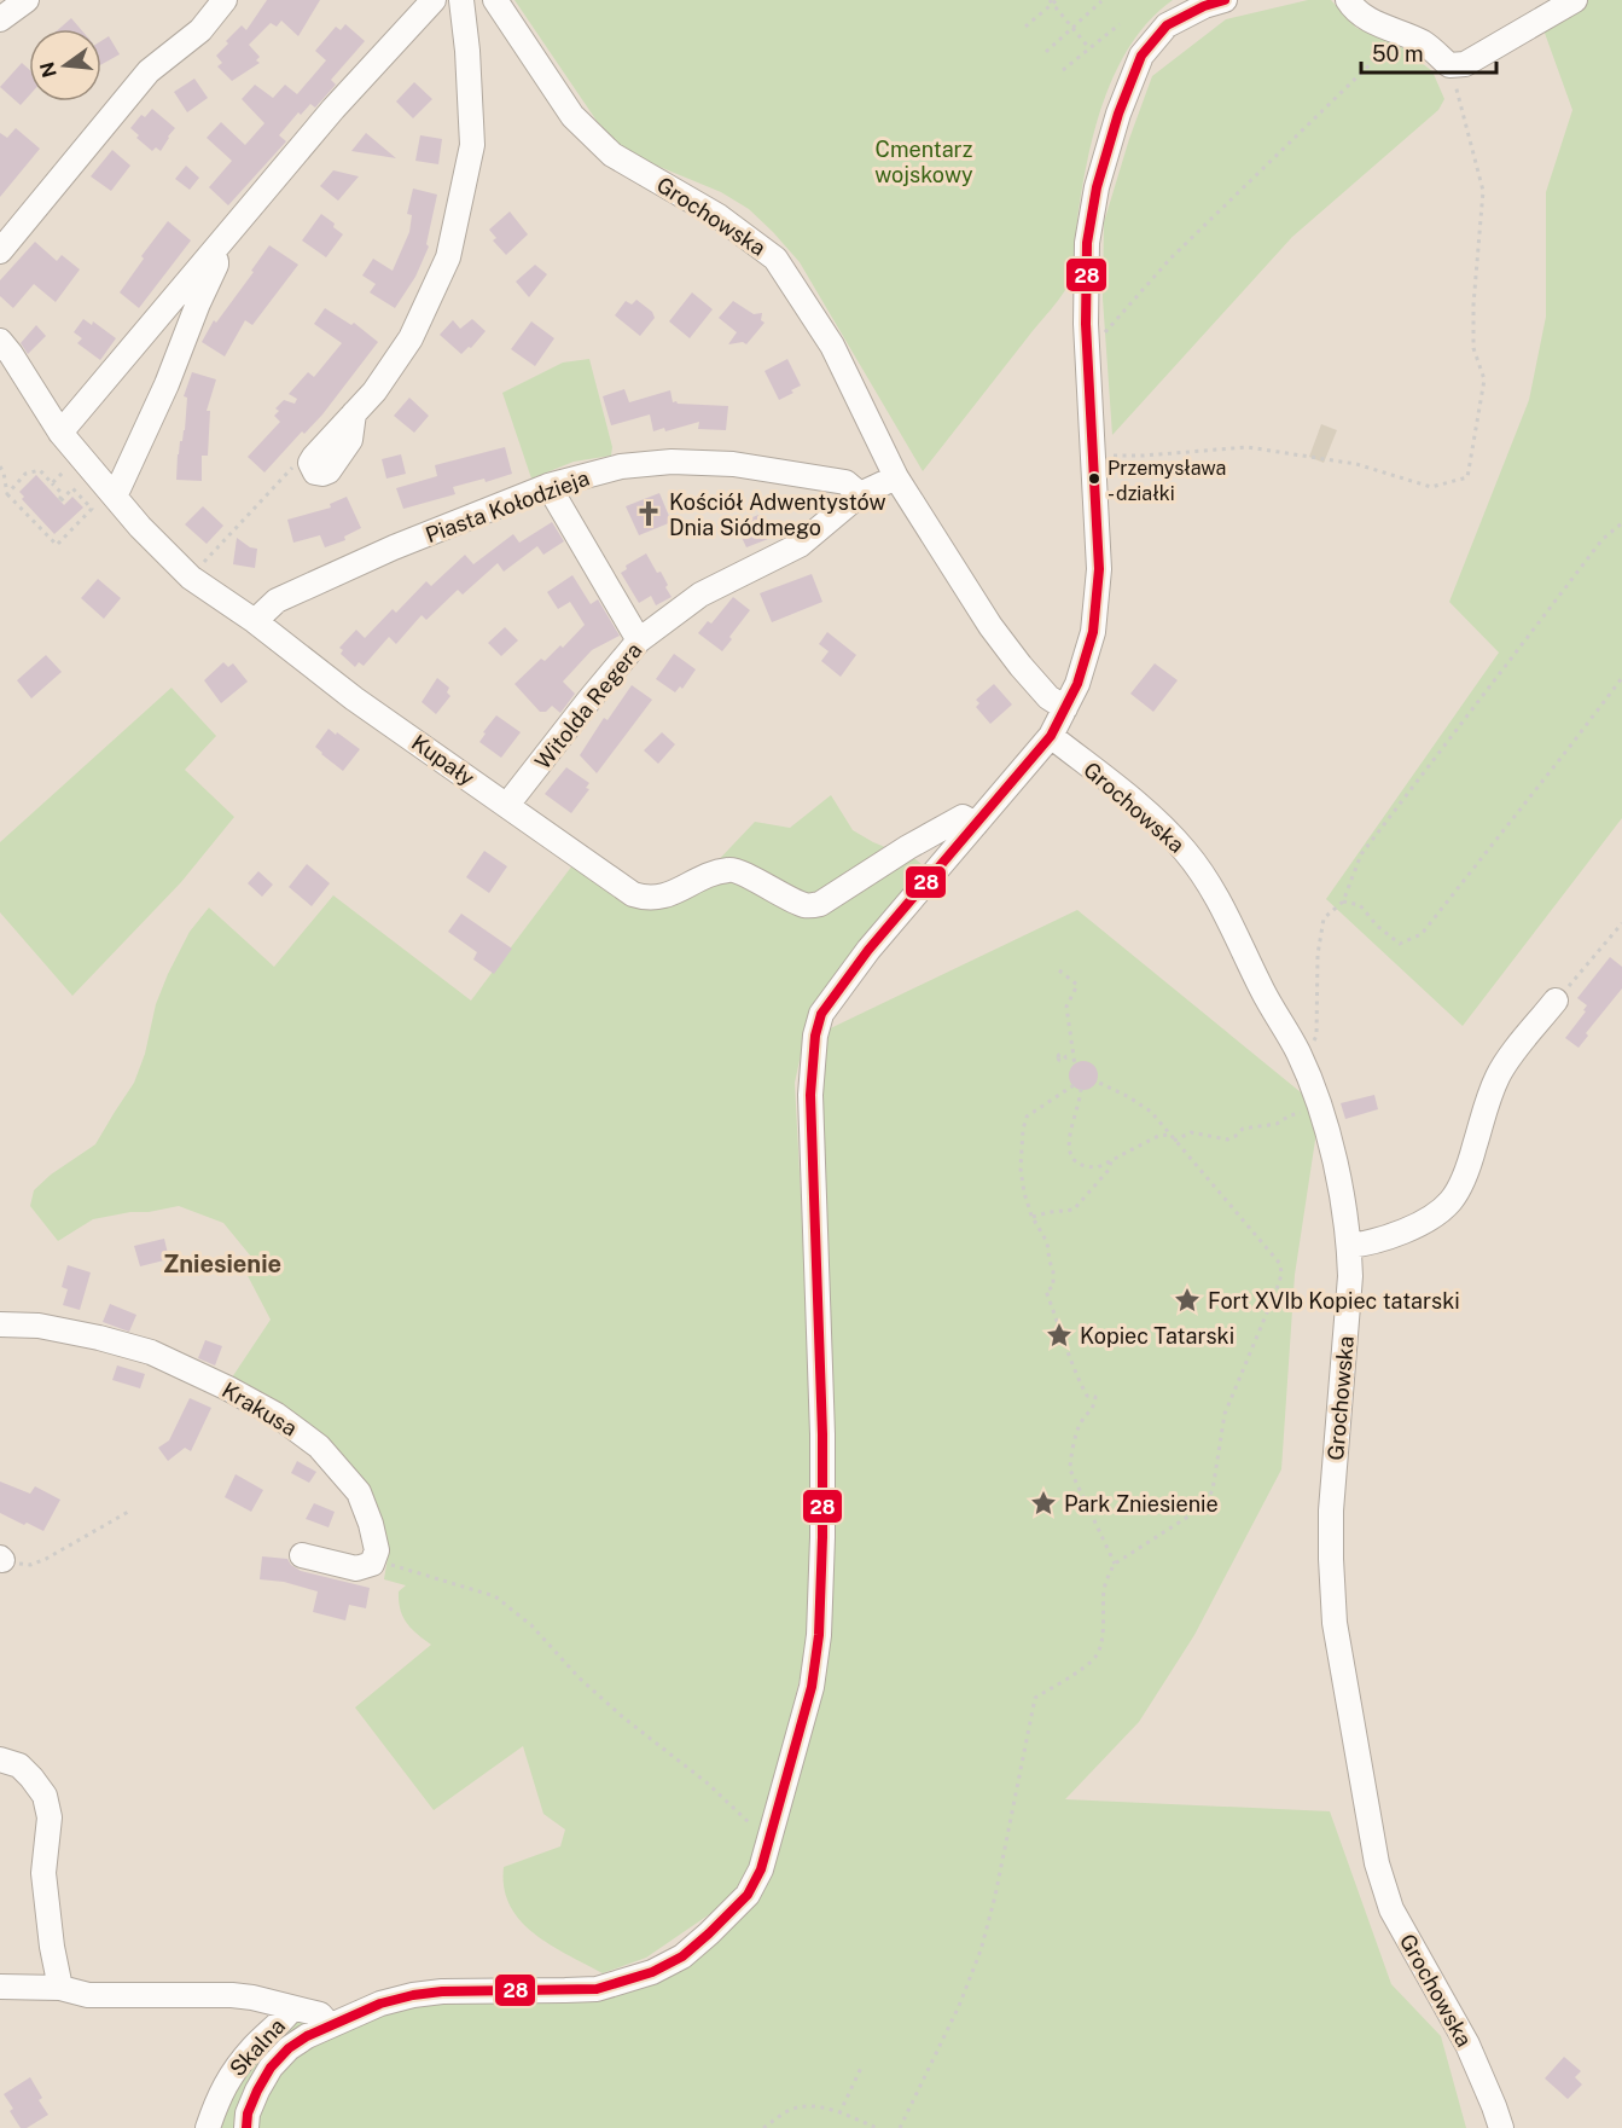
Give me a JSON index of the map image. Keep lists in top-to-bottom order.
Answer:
{
  "streets": {
    "street": [
      "Grochowska",
      "Piasta Kołodzieja",
      "Witolda Regera",
      "Kupały",
      "Krakusa",
      "Skalna"
    ]
  },
  "crossings": [
    ["Grochowska", "Witolda Regera"],
    ["Piasta Kołodzieja", "Witolda Regera"],
    ["Piasta Kołodzieja", "Kupały"],
    ["Witolda Regera", "Kupały"]
  ],
  "districts": ["Zniesienie"],
  "parks": ["Cmentarz wojskowy"],
  "places": {
    "other": ["Przemysława - działki"],
    "church": ["Kościół Adwentystów Dnia Siódmego"],
    "place": ["Fort XVIb Kopiec tatarski", "Kopiec Tatarski", "Park Zniesienie"]
  },
  "lines": ["transit line 28"],
  "scale_bar": "50 m",
  "north": "left"
}
